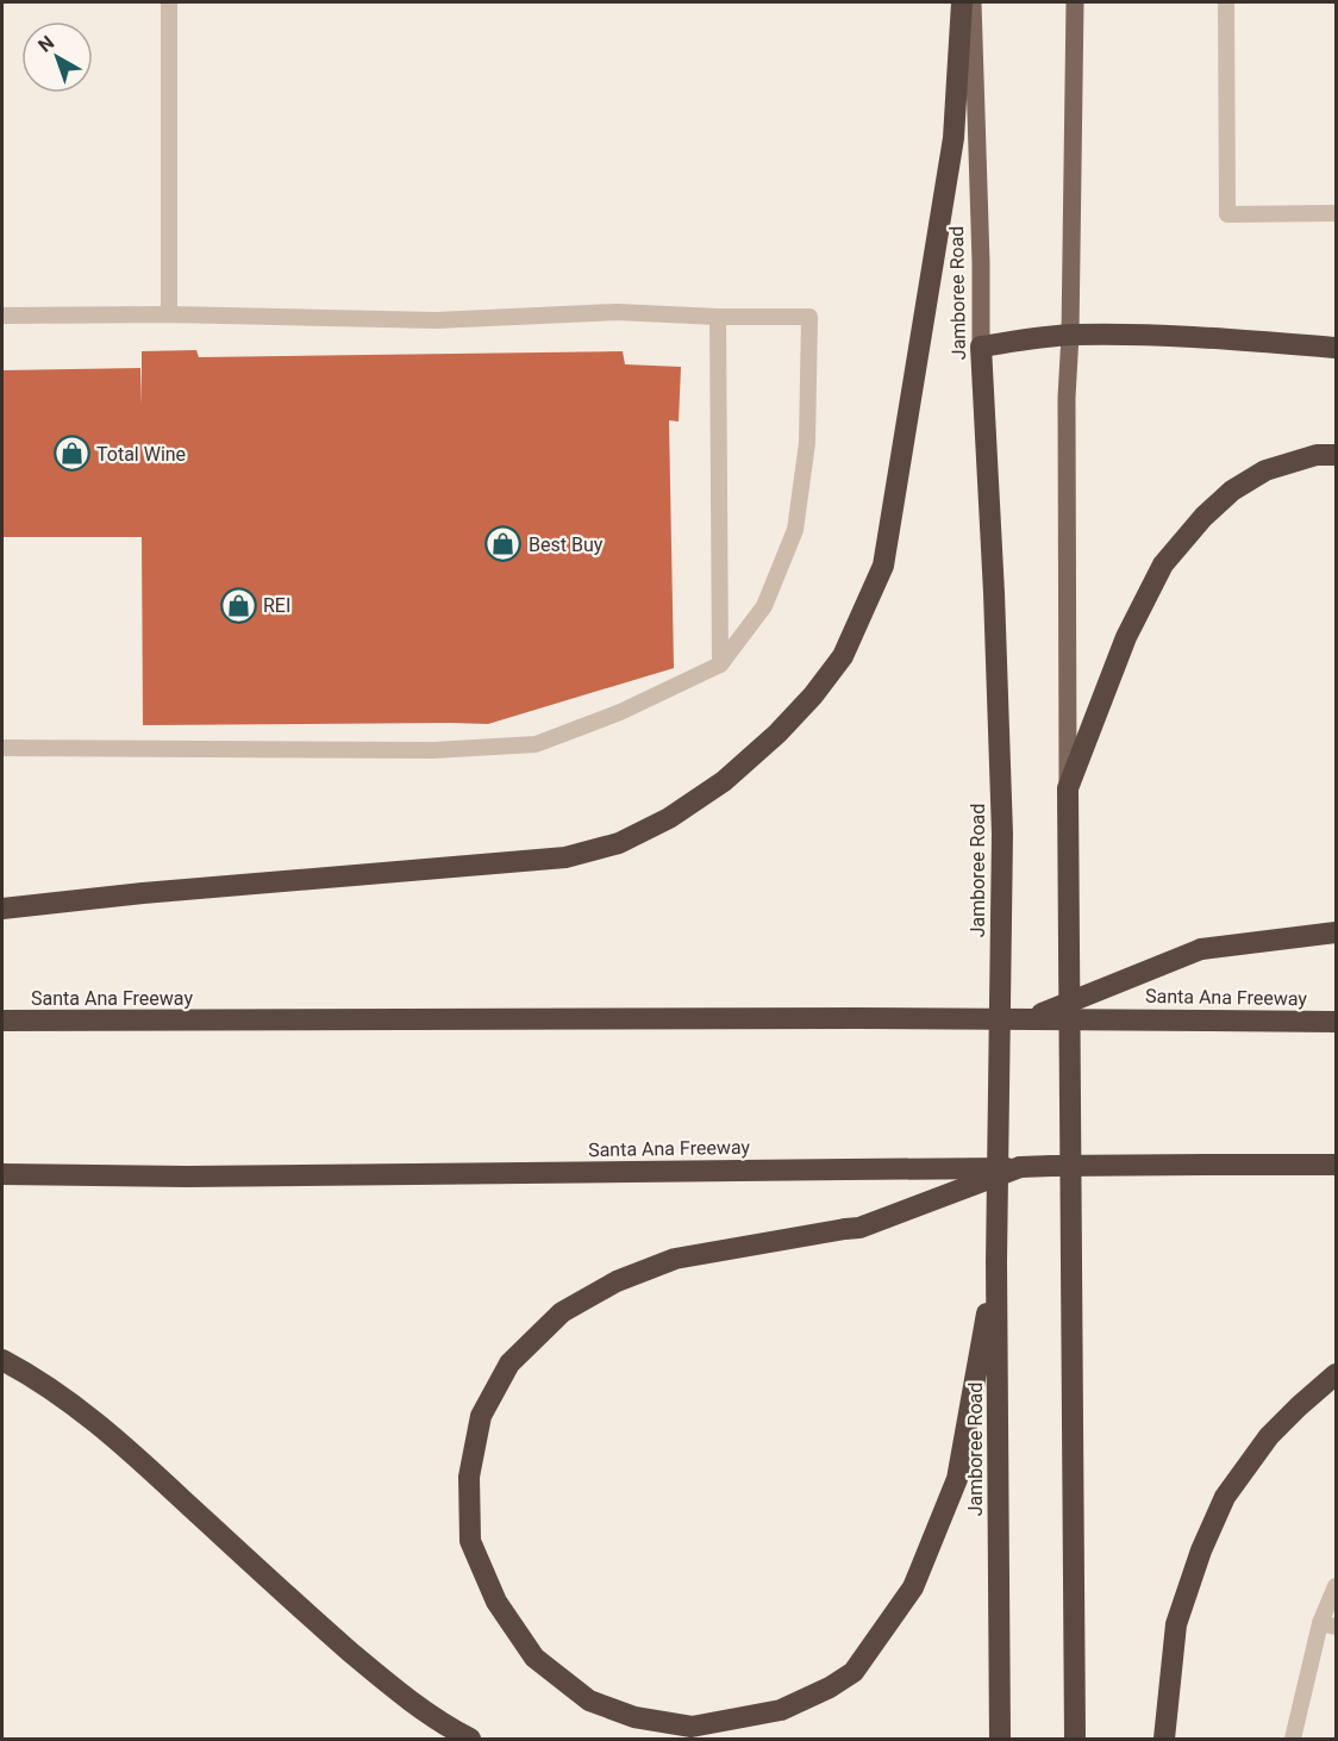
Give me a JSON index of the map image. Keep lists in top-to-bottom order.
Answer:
{
  "streets": {
    "highway": ["Jamboree Road", "Santa Ana Freeway"]
  },
  "places": {
    "shop": ["Total Wine", "Best Buy", "REI"]
  },
  "north": "top left"
}
